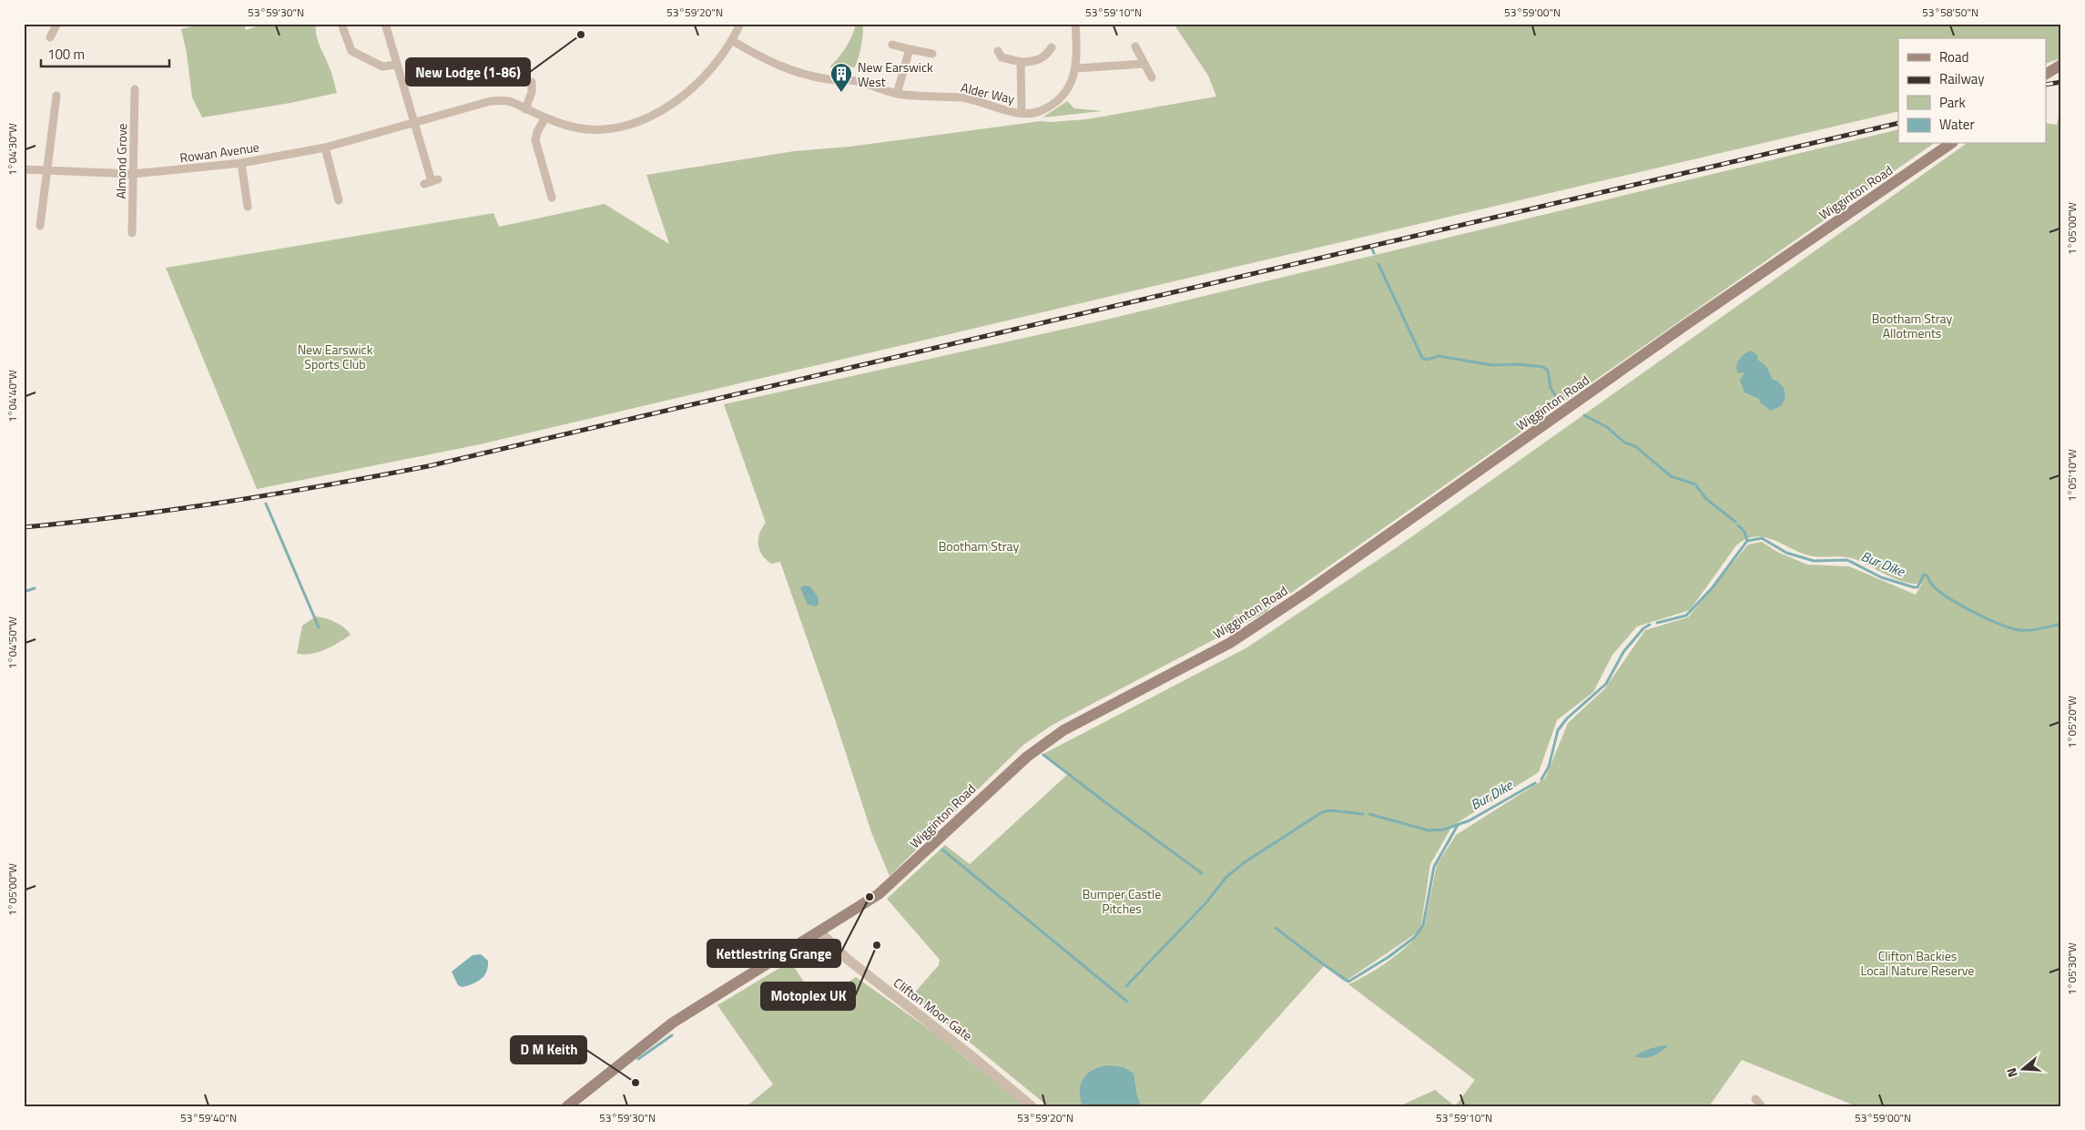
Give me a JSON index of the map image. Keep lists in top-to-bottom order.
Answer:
{
  "streets": {
    "main road": ["Wigginton Road"],
    "street": [
      "Alder Way",
      "Rowan Avenue",
      "Almond Grove",
      "Clifton Moor Gate"
    ]
  },
  "crossings": [
    ["Alder Way", "Rowan Avenue"],
    ["Rowan Avenue", "Almond Grove"],
    ["Wigginton Road", "Clifton Moor Gate"]
  ],
  "water": ["Bur Dike"],
  "parks": [
    "Bootham Stray Allotments",
    "New Earswick Sports Club",
    "Bootham Stray",
    "Bumper Castle Pitches",
    "Clifton Backies Local Nature Reserve"
  ],
  "places": {
    "other": [
      "New Lodge (1-86)",
      "Kettlestring Grange",
      "Motoplex UK",
      "D M Keith"
    ],
    "building": ["New Earswick West"]
  },
  "legend": [
    "Road",
    "Railway",
    "Park",
    "Water"
  ],
  "scale_bar": "100 m",
  "north": "left",
  "coordinates": [
    "53°59'30\"N",
    "53°59'20\"N",
    "53°59'10\"N",
    "53°59'00\"N",
    "53°58'50\"N",
    "1°04'30\"W",
    "1°05'00\"W",
    "1°04'40\"W",
    "1°05'10\"W",
    "1°04'50\"W",
    "1°05'20\"W",
    "1°05'30\"W",
    "53°59'40\"N"
  ]
}
